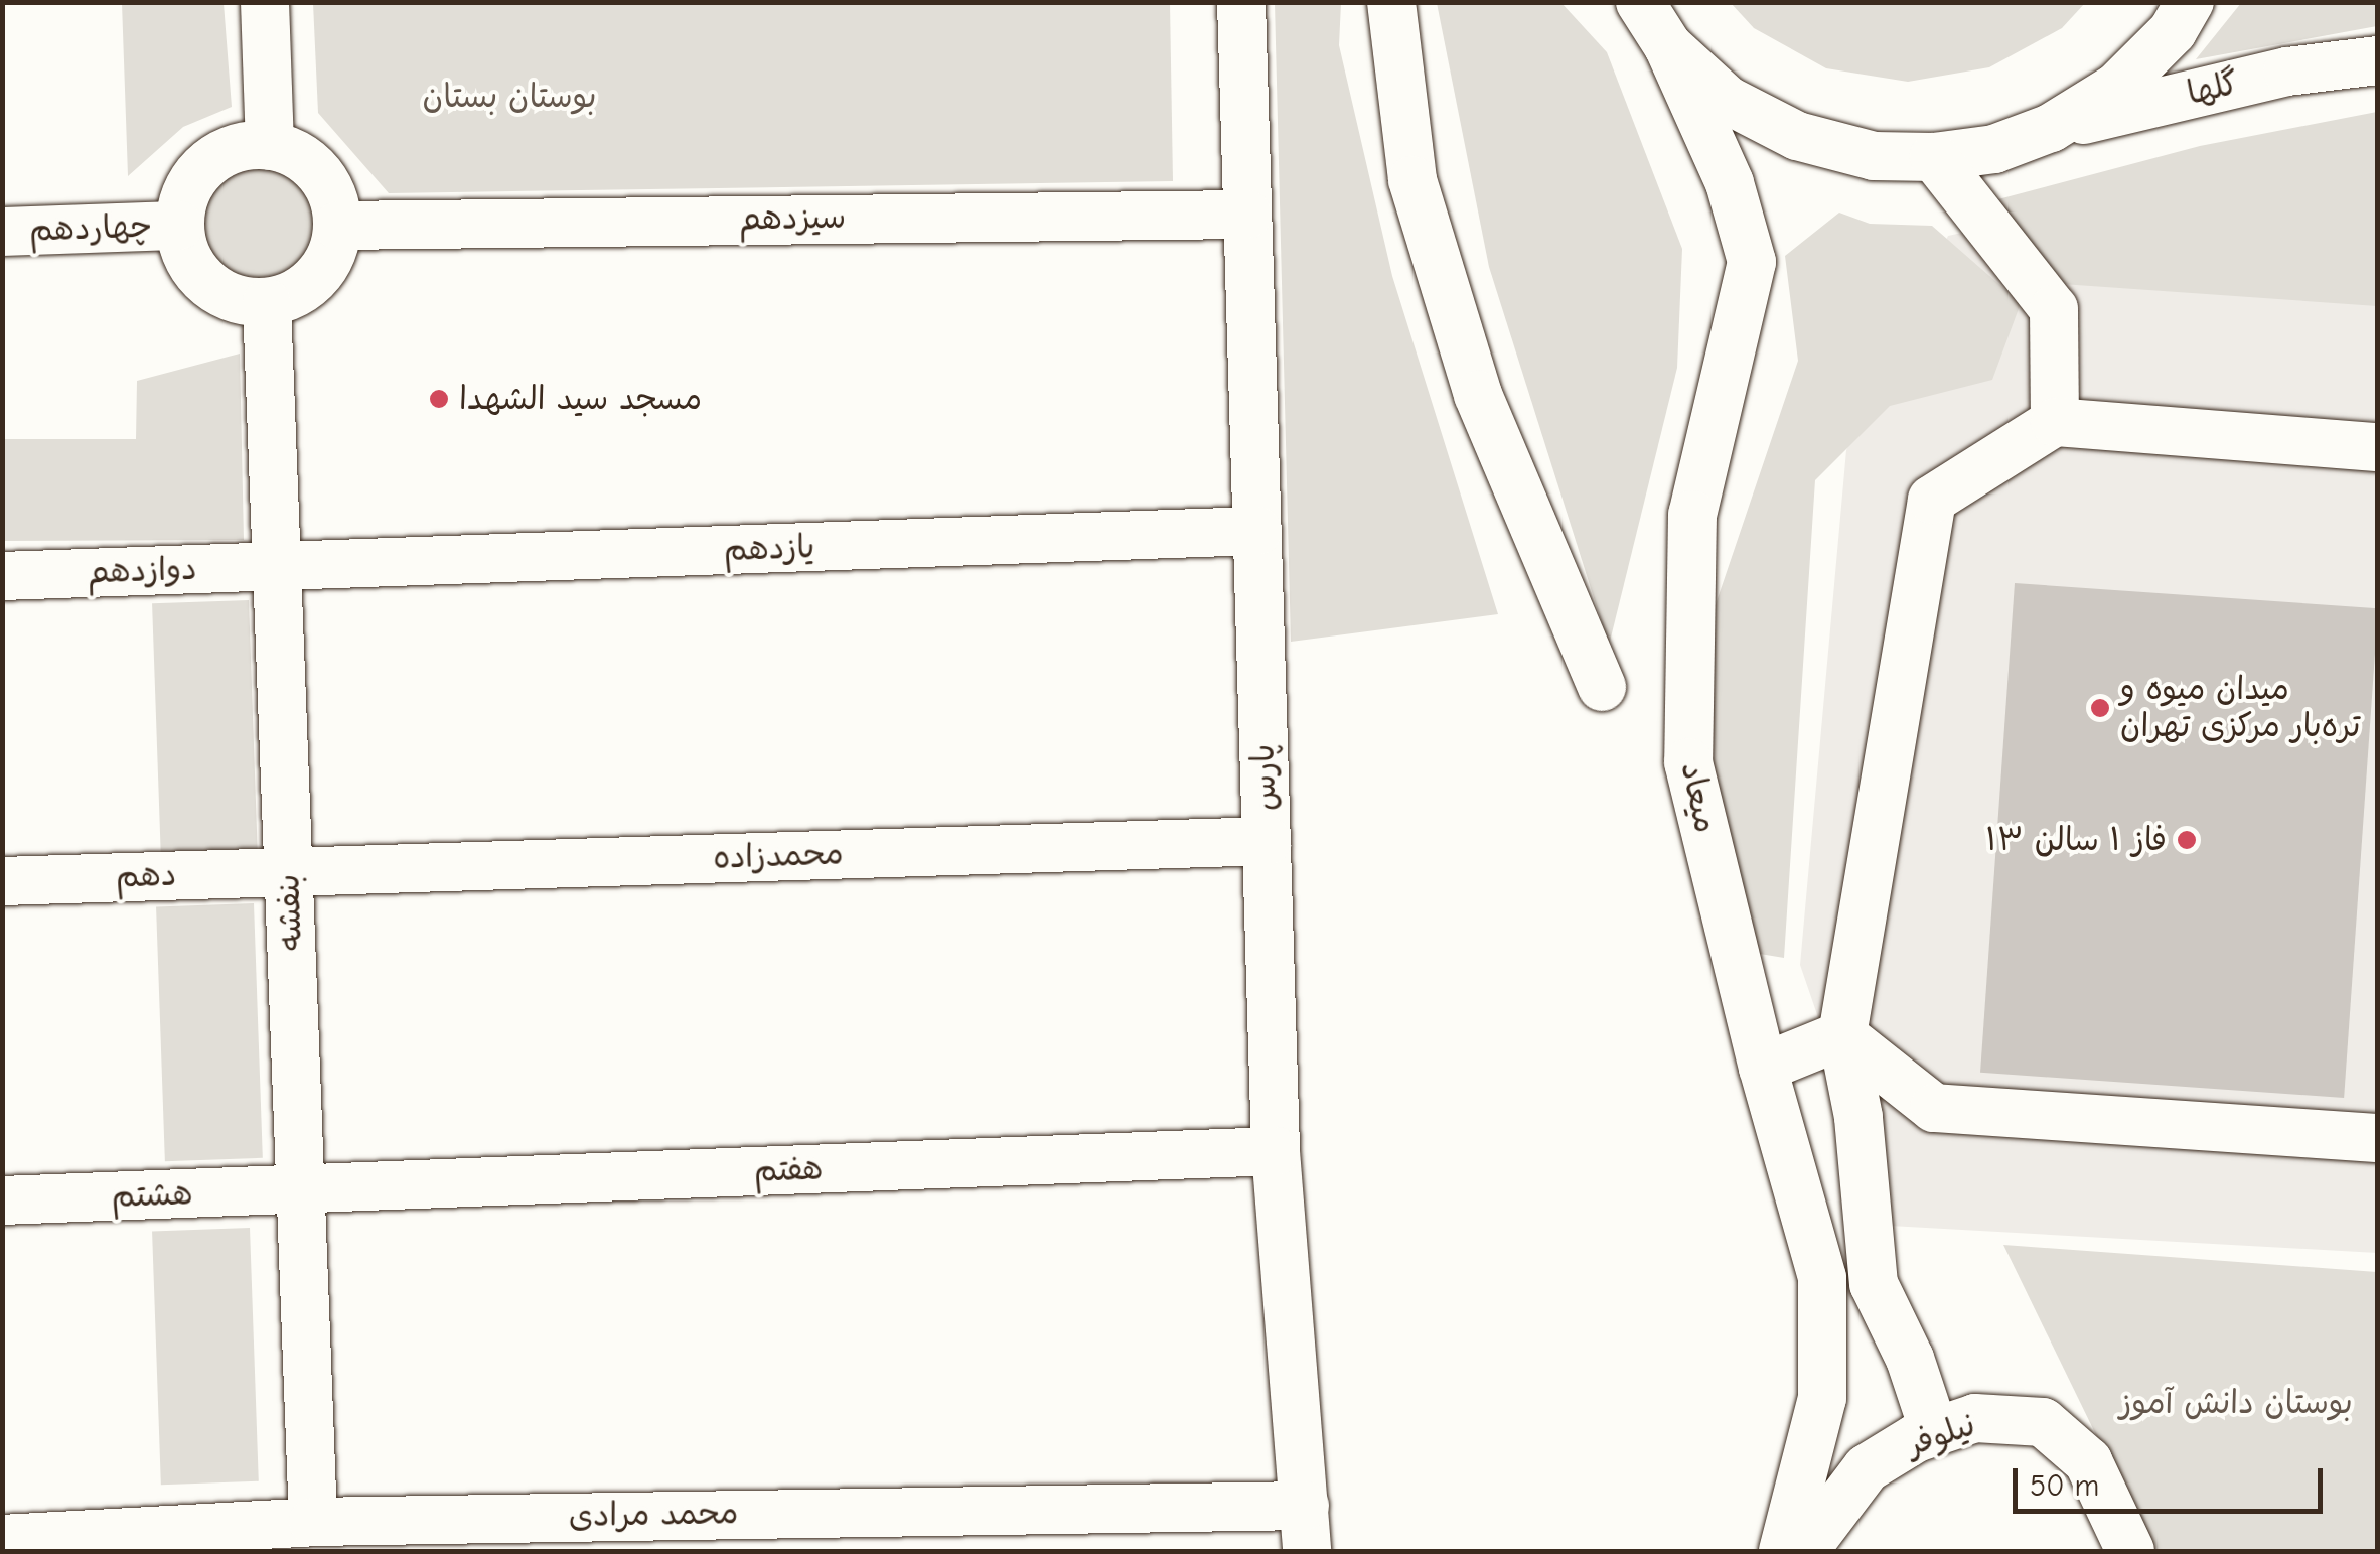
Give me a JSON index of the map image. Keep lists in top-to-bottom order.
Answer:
{
  "streets": {
    "street": [
      "گلها",
      "سیزدهم",
      "چهاردهم",
      "یازدهم",
      "دوازدهم",
      "پارس",
      "میعاد",
      "محمدزاده",
      "دهم",
      "بنفشه",
      "هفتم",
      "هشتم",
      "نیلوفر",
      "محمد مرادی"
    ]
  },
  "crossings": [
    ["سیزدهم", "چهاردهم"],
    ["سیزدهم", "پارس"],
    ["سیزدهم", "بنفشه"],
    ["چهاردهم", "بنفشه"],
    ["یازدهم", "دوازدهم"],
    ["یازدهم", "پارس"],
    ["یازدهم", "بنفشه"],
    ["دوازدهم", "بنفشه"],
    ["پارس", "محمدزاده"],
    ["پارس", "هفتم"],
    ["پارس", "محمد مرادی"],
    ["محمدزاده", "دهم"],
    ["محمدزاده", "بنفشه"],
    ["دهم", "بنفشه"],
    ["بنفشه", "هفتم"],
    ["بنفشه", "هشتم"],
    ["بنفشه", "محمد مرادی"],
    ["هفتم", "هشتم"]
  ],
  "parks": ["بوستان بستان", "بوستان دانش آموز"],
  "places": ["مسجد سید الشهدا", "میدان میوه و تره‌بار مرکزی تهران", "فاز ۱ سالن ۱۳"],
  "scale_bar": "50 m"
}
